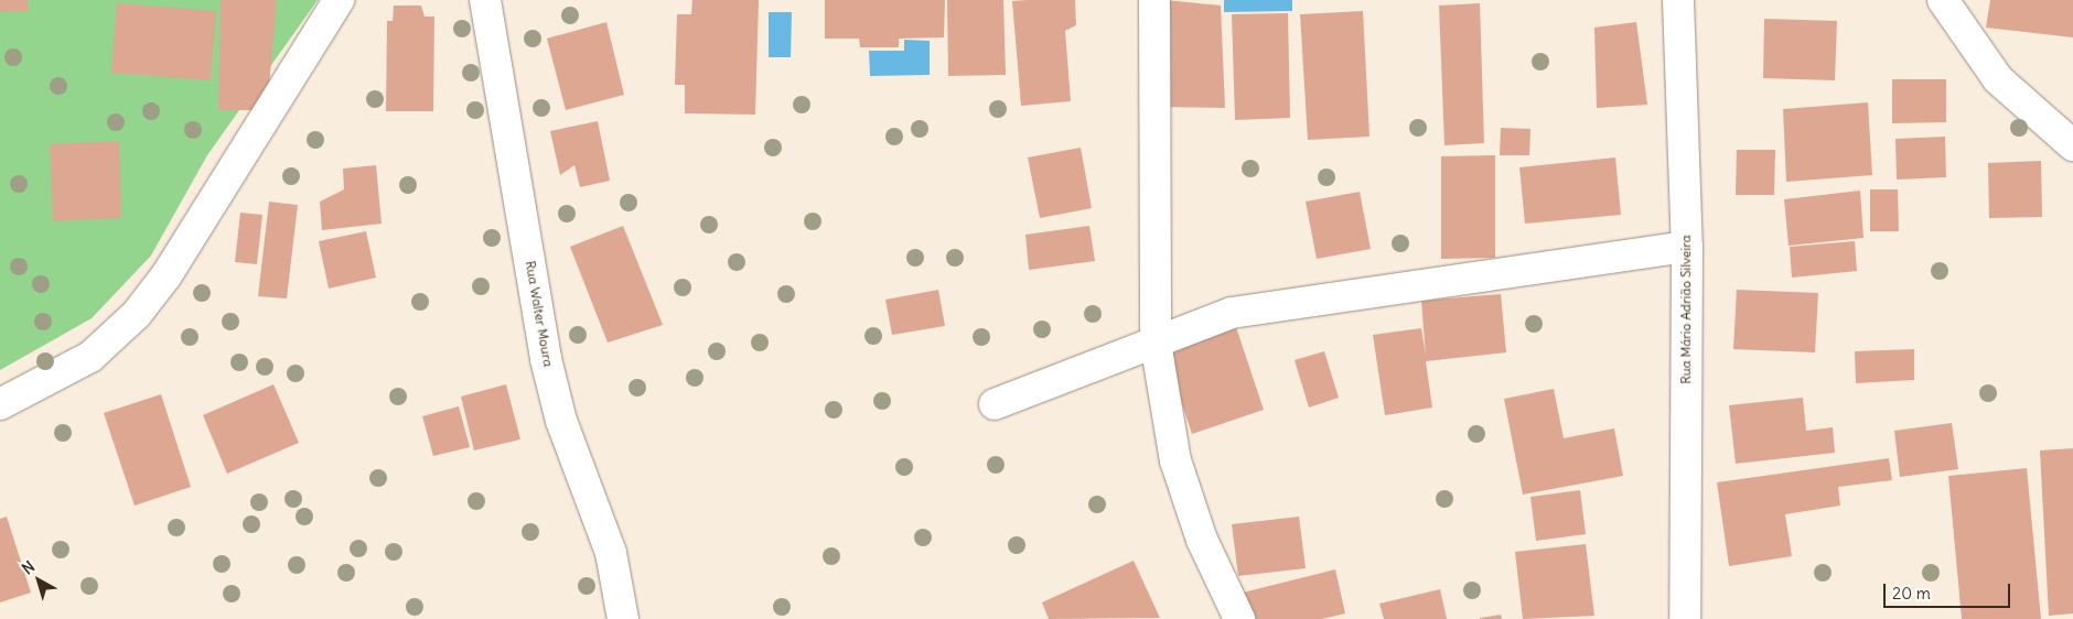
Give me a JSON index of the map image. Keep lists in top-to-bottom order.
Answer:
{
  "streets": {
    "street": ["Rua Mário Adrião Silveira", "Rua Walter Moura"]
  },
  "scale_bar": "20 m",
  "north": "top left"
}
